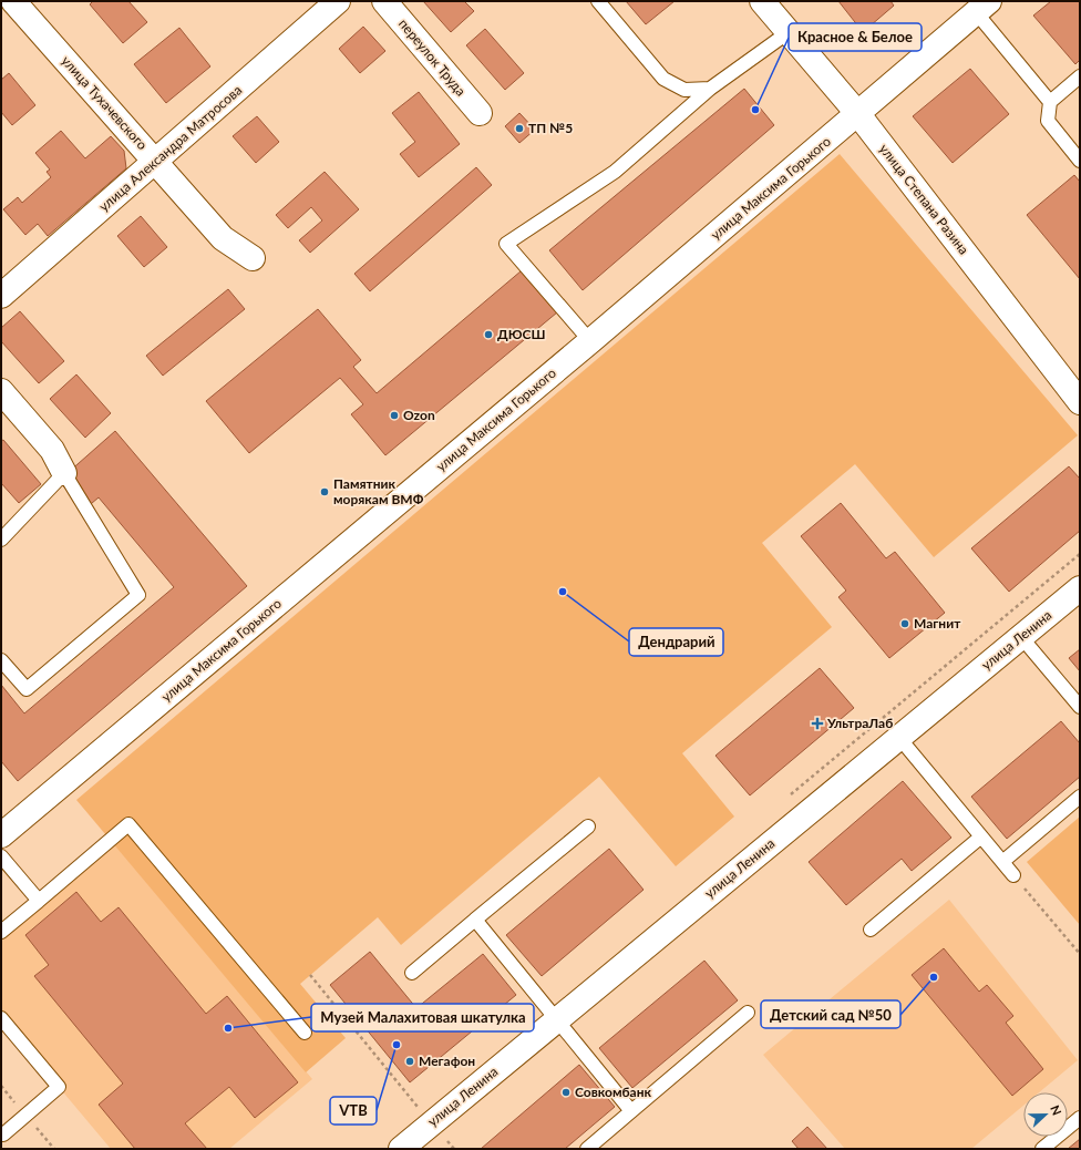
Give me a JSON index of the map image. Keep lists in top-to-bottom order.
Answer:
{
  "streets": {
    "street": [
      "переулок Труда",
      "улица Тухачевского",
      "улица Александра Матросова",
      "улица Максима Горького",
      "улица Степана Разина",
      "улица Ленина"
    ]
  },
  "crossings": [
    ["улица Тухачевского", "улица Александра Матросова"],
    ["улица Максима Горького", "улица Степана Разина"]
  ],
  "places": {
    "other": [
      "Красное & Белое",
      "ТП №5",
      "ДЮСШ",
      "Ozon",
      "Памятник морякам ВМФ",
      "Дендрарий",
      "Магнит",
      "Детский сад №50",
      "Музей Малахитовая шкатулка",
      "VTB",
      "Мегафон",
      "Совкомбанк"
    ],
    "health": ["УльтраЛаб"]
  },
  "north": "right"
}
